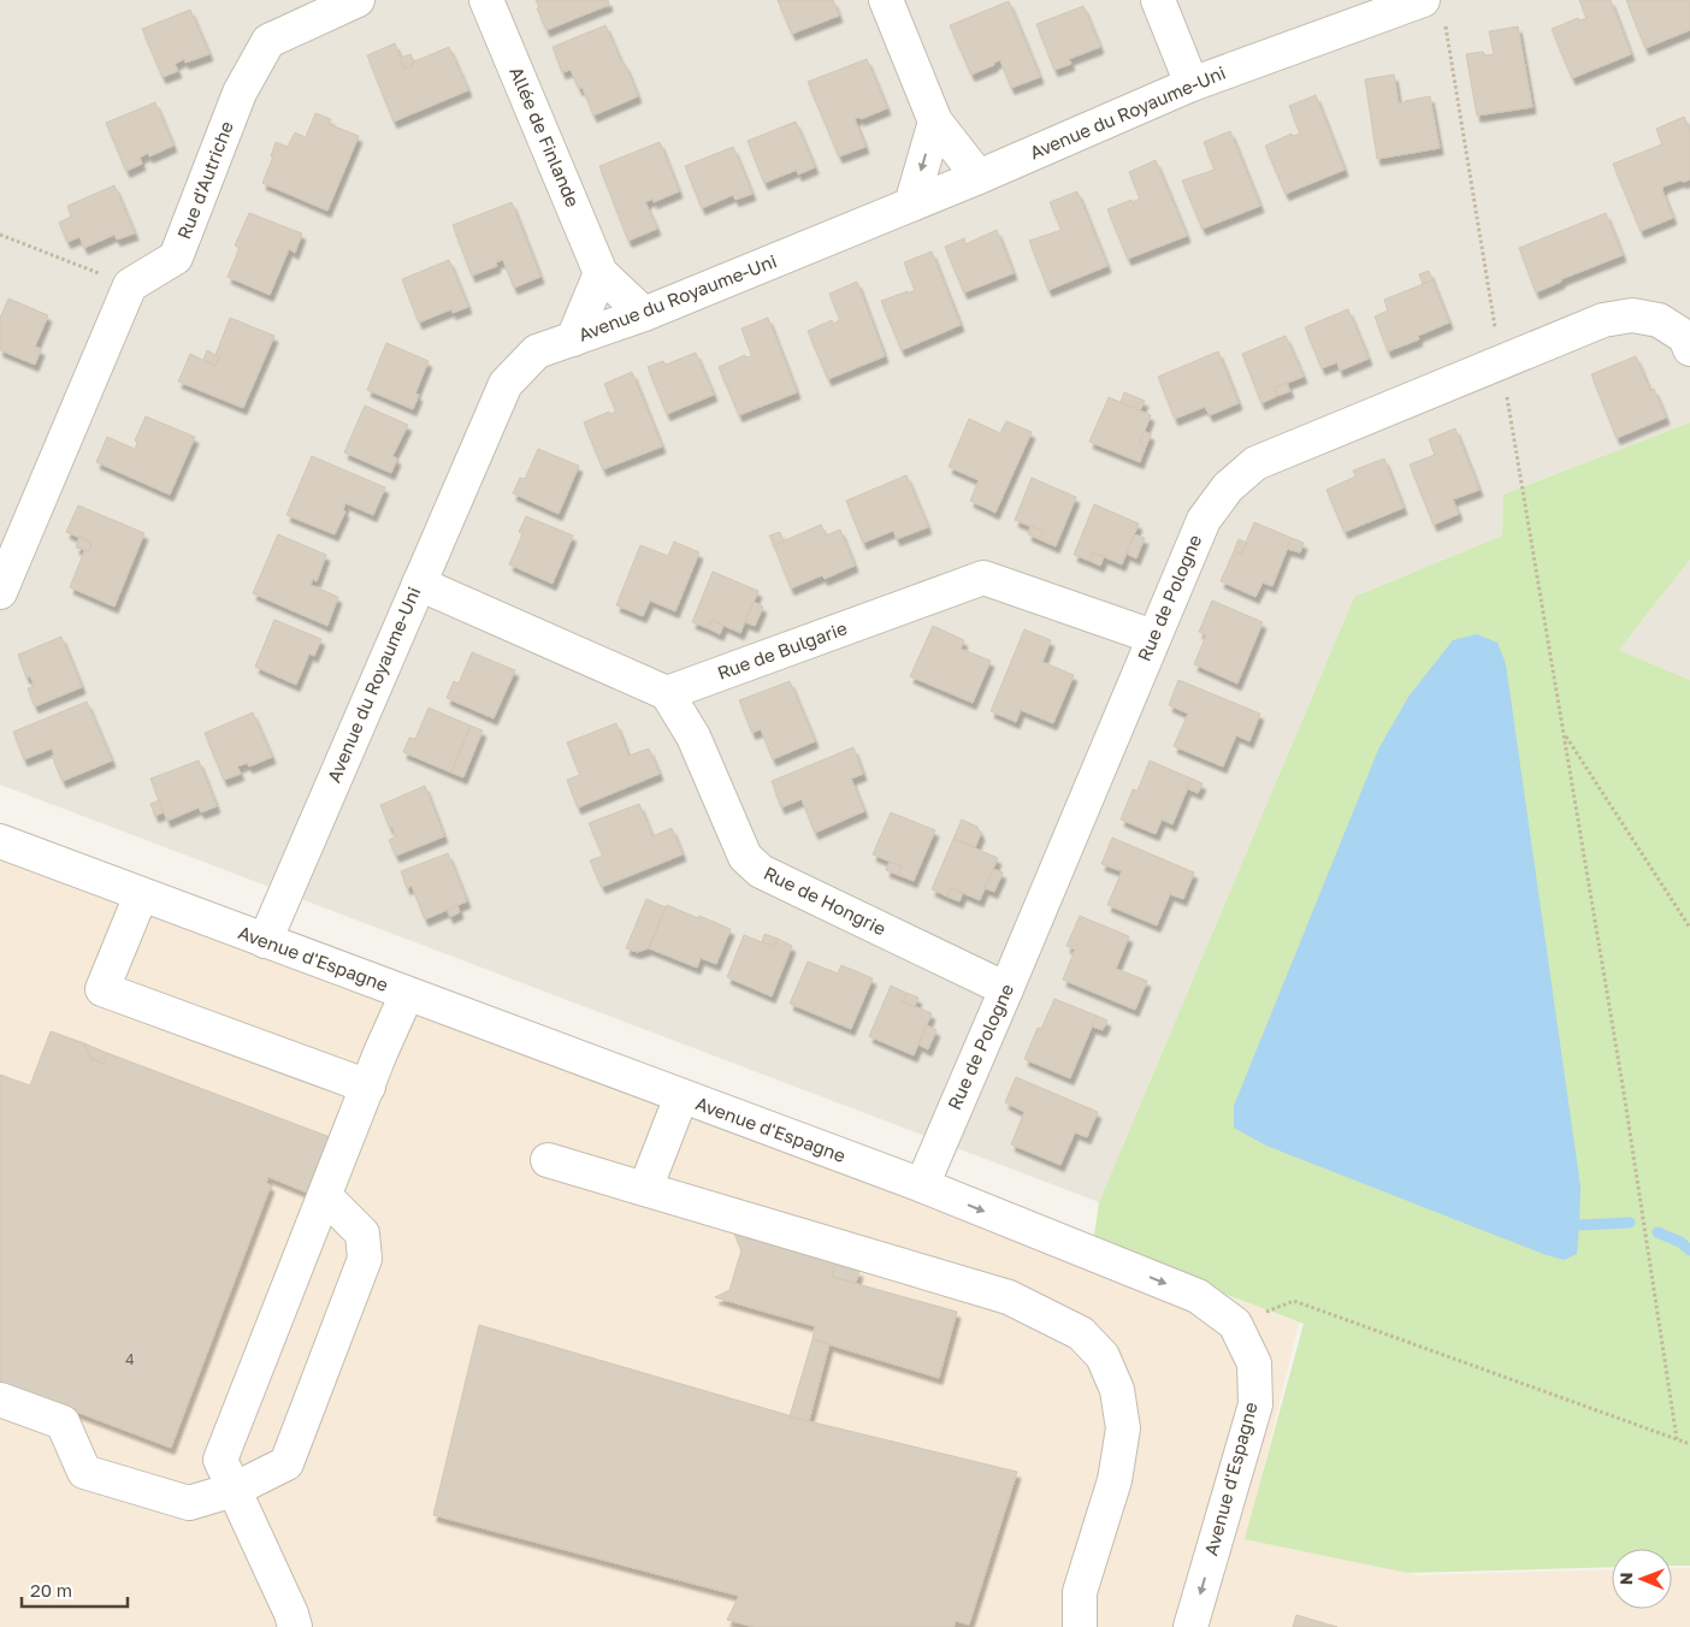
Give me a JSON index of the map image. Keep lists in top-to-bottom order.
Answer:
{
  "streets": {
    "street": [
      "Avenue du Royaume-Uni",
      "Allée de Finlande",
      "Rue d'Autriche",
      "Rue de Pologne",
      "Rue de Bulgarie",
      "Rue de Hongrie",
      "Avenue d'Espagne"
    ]
  },
  "crossings": [
    ["Avenue du Royaume-Uni", "Allée de Finlande"],
    ["Avenue du Royaume-Uni", "Avenue d'Espagne"],
    ["Rue de Pologne", "Rue de Bulgarie"],
    ["Rue de Pologne", "Rue de Hongrie"],
    ["Rue de Pologne", "Avenue d'Espagne"],
    ["Rue de Bulgarie", "Rue de Hongrie"]
  ],
  "house_numbers": ["4"],
  "scale_bar": "20 m",
  "north": "left"
}
